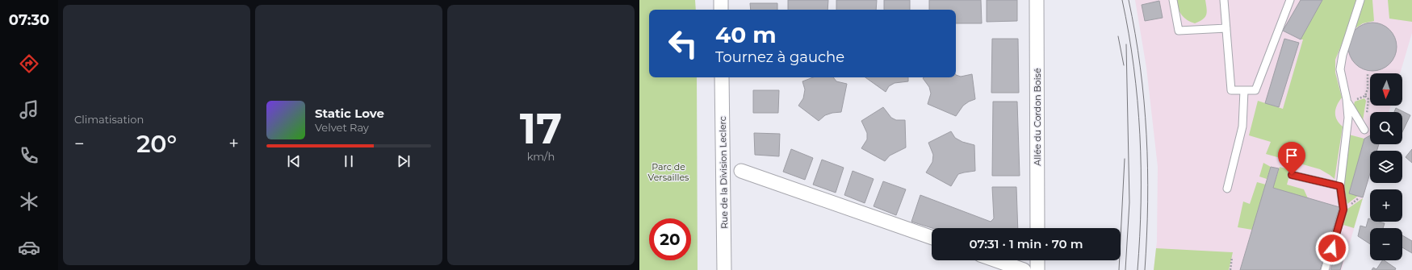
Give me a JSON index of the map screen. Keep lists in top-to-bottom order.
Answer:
{
  "streets": {
    "street": ["Allée du Cordon Boisé", "Rue de la Division Leclerc"]
  },
  "parks": ["Parc de Versailles"],
  "north": "bottom",
  "page": {
    "tabs": "07:30",
    "tile": [
      "Climatisation",
      ["17", "km/h"]
    ],
    "turn": ["40 m", "Tournez à gauche"],
    "map_buttons": ["+", "−"],
    "song": ["Static Love", "Velvet Ray"],
    "heat": ["−", "20°", "+"],
    "limit": "20",
    "trip": "07:31 · 1 min · 70 m"
  }
}
